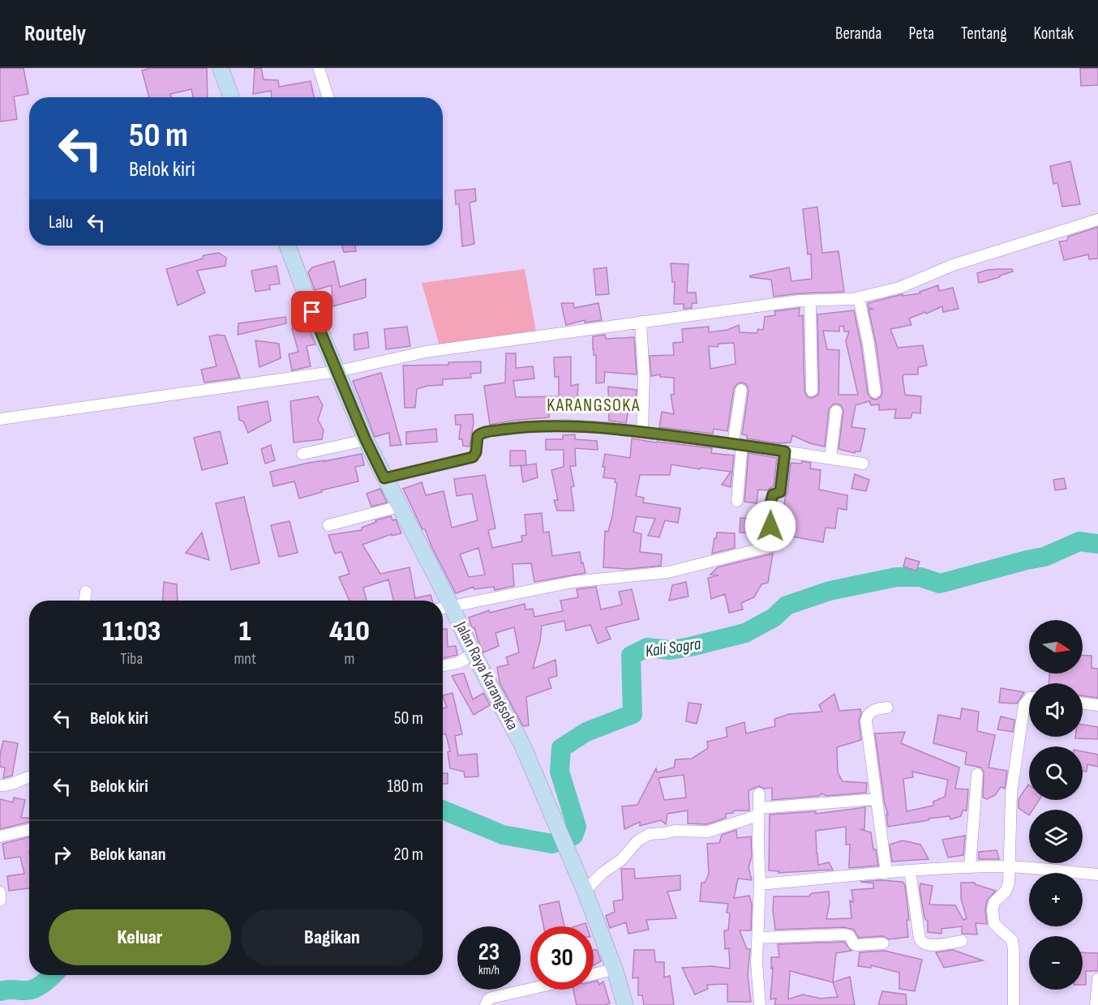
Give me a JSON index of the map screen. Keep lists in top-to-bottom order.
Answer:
{
  "streets": {
    "main road": ["Jalan Raya Karangsoka"]
  },
  "districts": ["KARANGSOKA"],
  "water": ["Kali Sogra"],
  "north": "right",
  "page": {
    "header": "Routely",
    "nav": [
      "Beranda",
      "Peta",
      "Tentang",
      "Kontak"
    ],
    "turn": ["50 m", "Belok kiri"],
    "then": "Lalu",
    "eta": [
      "11:03",
      "Tiba",
      "1",
      "mnt",
      "410",
      "m"
    ],
    "map_buttons": ["+", "−"],
    "list": [
      {
        "name": "Belok kiri",
        "value": "50 m"
      },
      {
        "name": "Belok kiri",
        "value": "180 m"
      },
      {
        "name": "Belok kanan",
        "value": "20 m"
      }
    ],
    "buttons": ["Keluar", "Bagikan"],
    "speed": "23 km/h",
    "limit": "30"
  }
}
